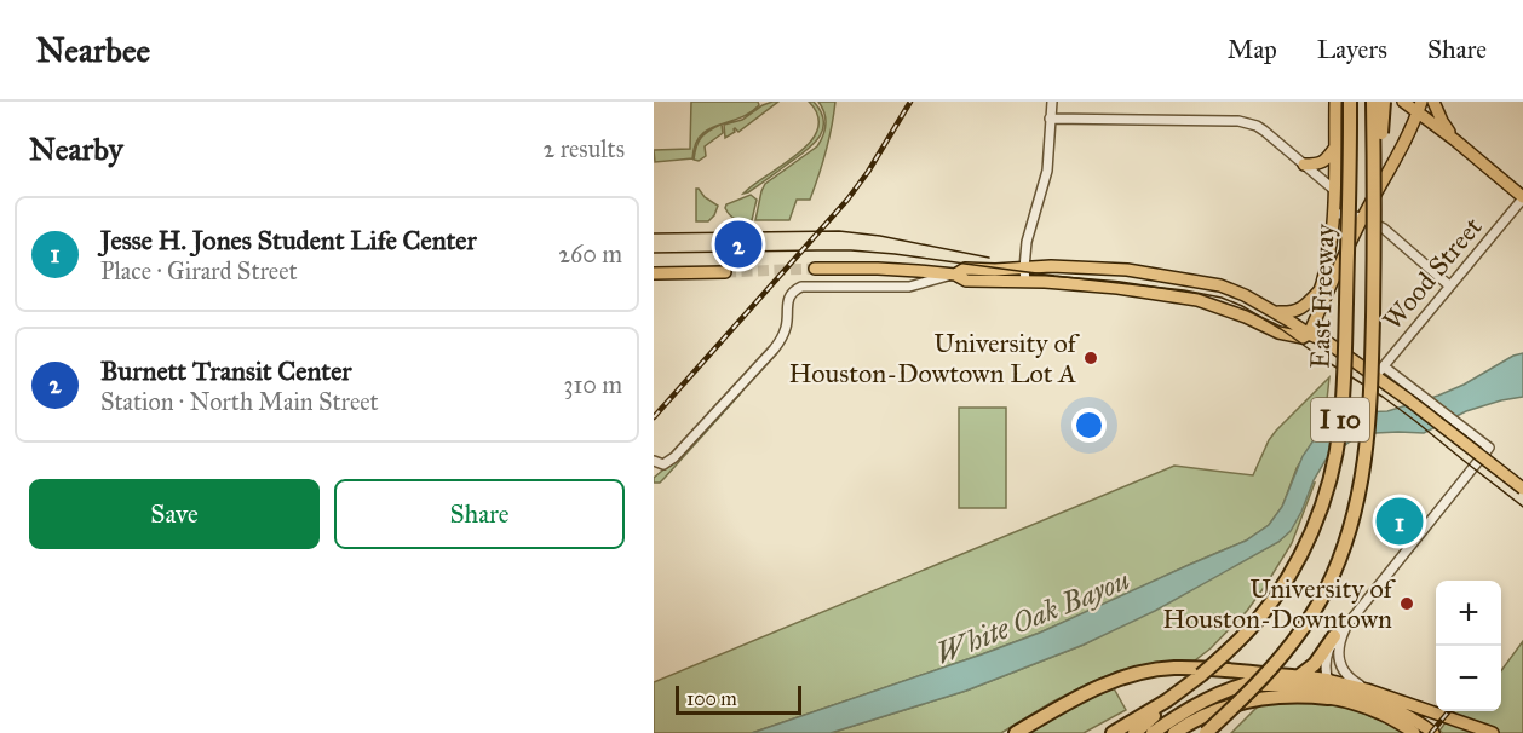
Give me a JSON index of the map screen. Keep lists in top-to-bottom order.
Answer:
{
  "streets": {
    "highway": ["East Freeway", "I 10"],
    "street": ["Wood Street"]
  },
  "water": ["White Oak Bayou"],
  "places": ["University of Houston-Dowtown Lot A", "University of Houston-Downtown"],
  "scale_bar": "100 m",
  "page": {
    "header": "Nearbee",
    "nav": ["Map", "Layers", "Share"],
    "heading": ["Nearby", "2 results"],
    "list": [
      {
        "mark": "1",
        "name": "Jesse H. Jones Student Life Center",
        "note": "Place · Girard Street",
        "value": "260 m"
      },
      {
        "mark": "2",
        "name": "Burnett Transit Center",
        "note": "Station · North Main Street",
        "value": "310 m"
      }
    ],
    "pins": ["2", "1"],
    "buttons": ["Save", "Share"],
    "map_buttons": ["+", "−"],
    "scale": "100 m"
  }
}
